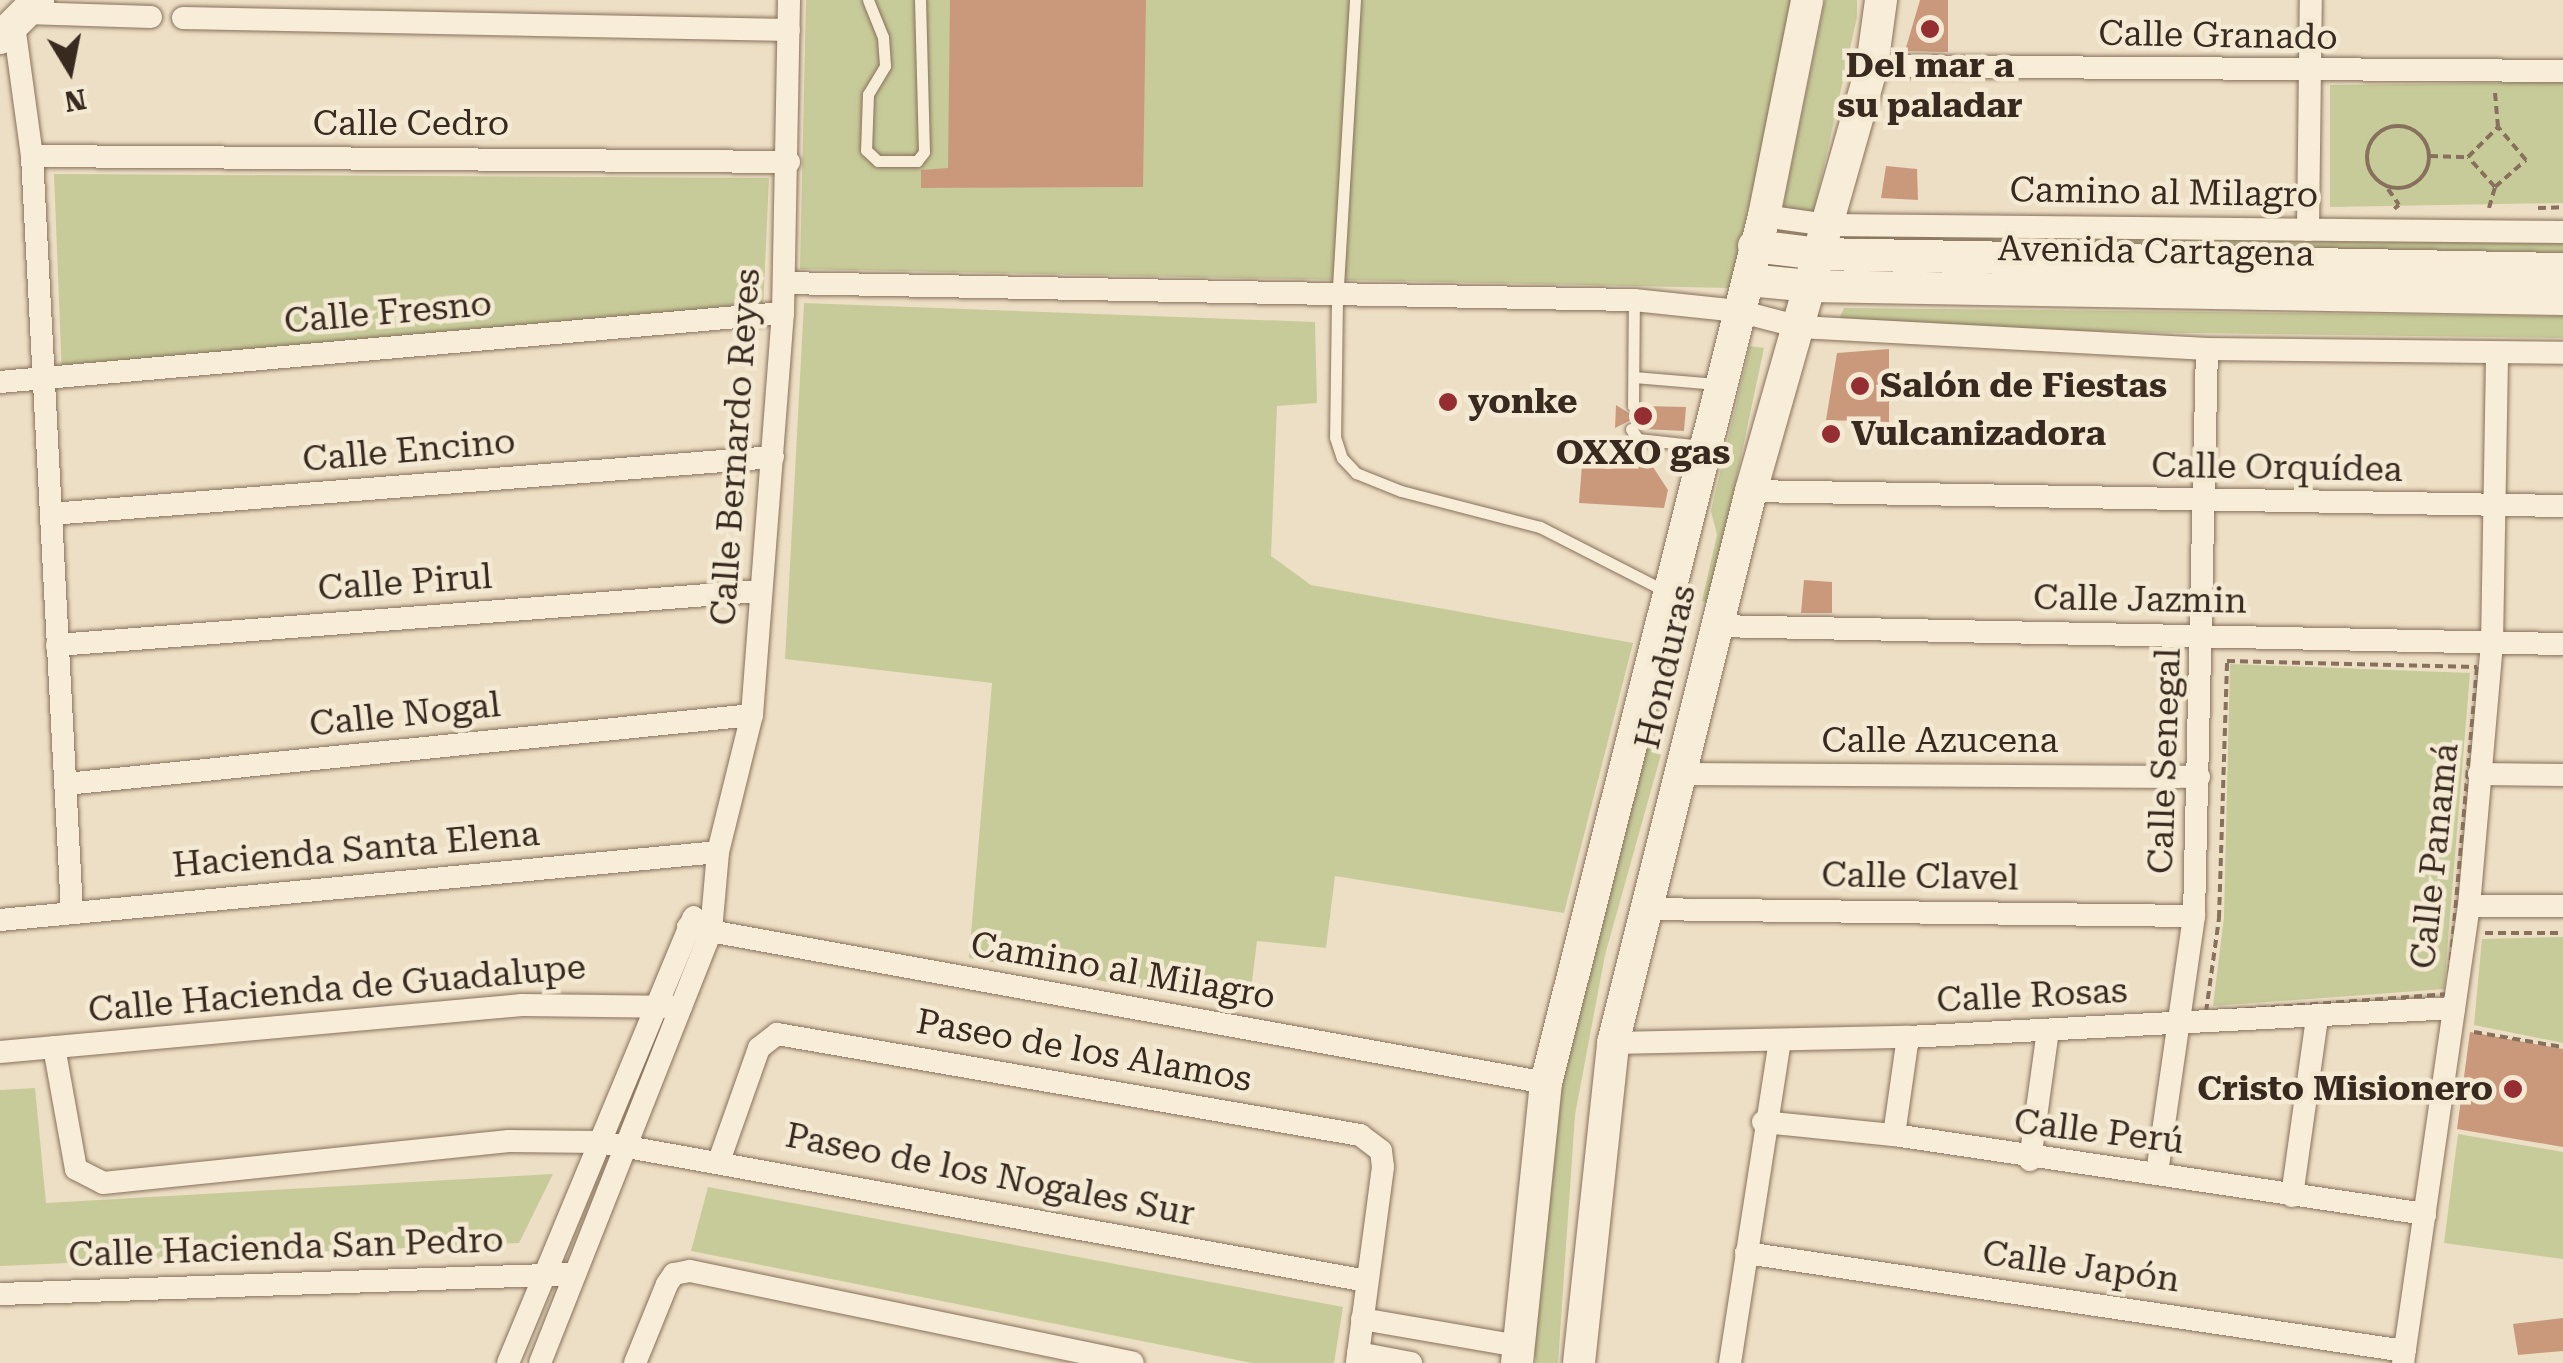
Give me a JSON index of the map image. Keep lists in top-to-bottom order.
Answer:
{
  "streets": {
    "street": [
      "Calle Granado",
      "Calle Cedro",
      "Camino al Milagro",
      "Avenida Cartagena",
      "Calle Fresno",
      "Calle Bernardo Reyes",
      "Calle Encino",
      "Calle Orquídea",
      "Calle Pirul",
      "Calle Jazmin",
      "Honduras",
      "Calle Nogal",
      "Calle Azucena",
      "Calle Senegal",
      "Hacienda Santa Elena",
      "Calle Panamá",
      "Calle Clavel",
      "Calle Hacienda de Guadalupe",
      "Calle Rosas",
      "Paseo de los Alamos",
      "Calle Perú",
      "Paseo de los Nogales Sur",
      "Calle Hacienda San Pedro",
      "Calle Japón"
    ]
  },
  "crossings": [
    ["Calle Granado", "Honduras"],
    ["Calle Cedro", "Calle Bernardo Reyes"],
    ["Camino al Milagro", "Avenida Cartagena"],
    ["Camino al Milagro", "Calle Bernardo Reyes"],
    ["Camino al Milagro", "Honduras"],
    ["Avenida Cartagena", "Honduras"],
    ["Calle Fresno", "Calle Bernardo Reyes"],
    ["Calle Bernardo Reyes", "Calle Encino"],
    ["Calle Bernardo Reyes", "Calle Pirul"],
    ["Calle Bernardo Reyes", "Calle Nogal"],
    ["Calle Bernardo Reyes", "Hacienda Santa Elena"],
    ["Calle Bernardo Reyes", "Calle Hacienda de Guadalupe"],
    ["Calle Bernardo Reyes", "Paseo de los Nogales Sur"],
    ["Calle Bernardo Reyes", "Calle Hacienda San Pedro"],
    ["Calle Orquídea", "Honduras"],
    ["Calle Orquídea", "Calle Senegal"],
    ["Calle Orquídea", "Calle Panamá"],
    ["Calle Jazmin", "Honduras"],
    ["Calle Jazmin", "Calle Senegal"],
    ["Calle Jazmin", "Calle Panamá"],
    ["Honduras", "Calle Azucena"],
    ["Honduras", "Calle Clavel"],
    ["Honduras", "Calle Rosas"],
    ["Calle Azucena", "Calle Senegal"],
    ["Calle Senegal", "Calle Clavel"],
    ["Calle Senegal", "Calle Rosas"],
    ["Calle Senegal", "Calle Perú"],
    ["Calle Panamá", "Calle Rosas"],
    ["Calle Panamá", "Calle Perú"],
    ["Calle Panamá", "Calle Japón"],
    ["Calle Hacienda de Guadalupe", "Paseo de los Nogales Sur"],
    ["Paseo de los Alamos", "Paseo de los Nogales Sur"]
  ],
  "places": [
    "Del mar a su paladar",
    "Salón de Fiestas",
    "yonke",
    "OXXO gas",
    "Vulcanizadora",
    "Cristo Misionero"
  ],
  "north": "bottom"
}
